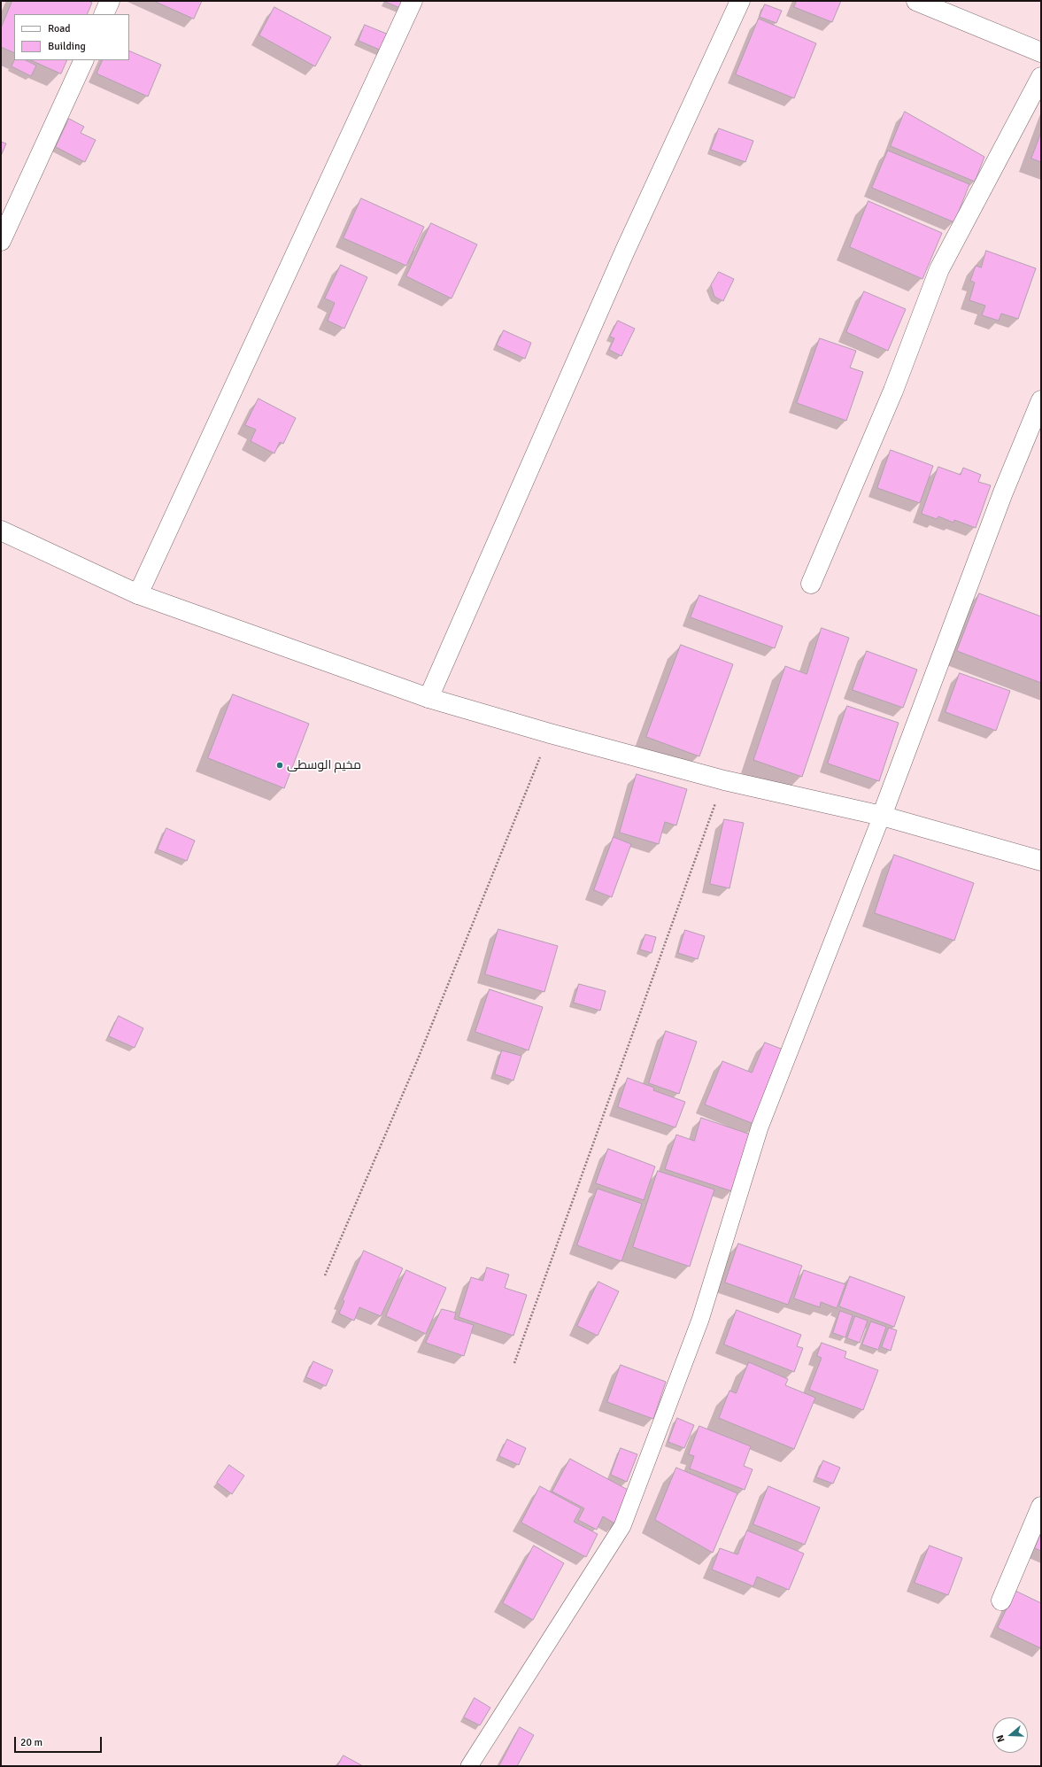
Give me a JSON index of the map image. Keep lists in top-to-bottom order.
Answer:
{
  "places": ["مخيم الوسطى"],
  "legend": ["Road", "Building"],
  "scale_bar": "20 m",
  "north": "left"
}
